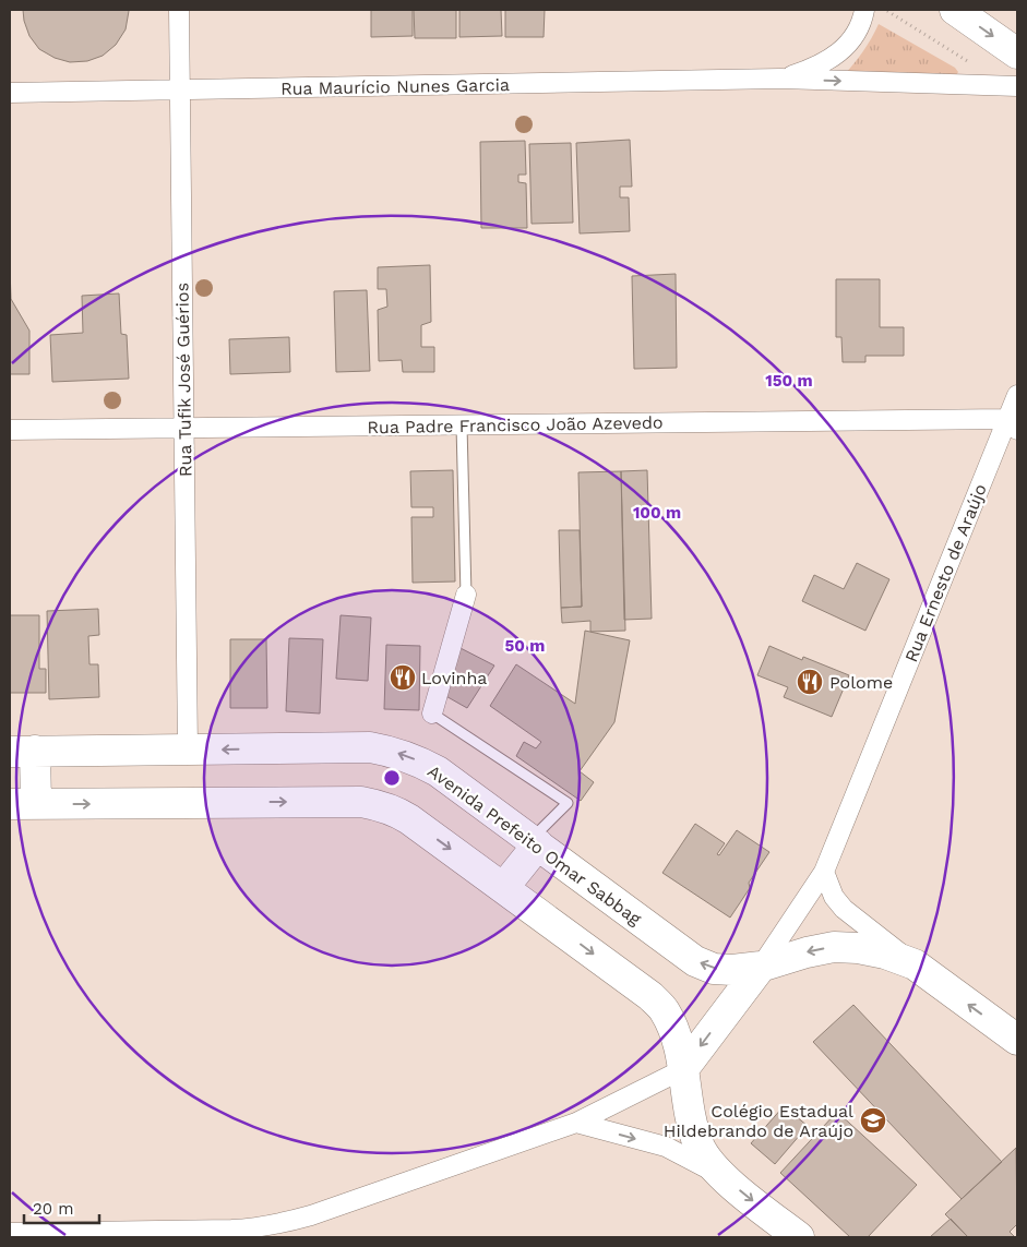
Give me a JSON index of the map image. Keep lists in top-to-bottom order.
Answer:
{
  "streets": {
    "main road": ["Avenida Prefeito Omar Sabbag"],
    "street": [
      "Rua Maurício Nunes Garcia",
      "Rua Tufik José Guérios",
      "Rua Padre Francisco João Azevedo",
      "Rua Ernesto de Araújo"
    ]
  },
  "crossings": [
    ["Rua Maurício Nunes Garcia", "Rua Tufik José Guérios"],
    ["Rua Tufik José Guérios", "Rua Padre Francisco João Azevedo"],
    ["Rua Tufik José Guérios", "Avenida Prefeito Omar Sabbag"],
    ["Rua Padre Francisco João Azevedo", "Rua Ernesto de Araújo"],
    ["Rua Ernesto de Araújo", "Avenida Prefeito Omar Sabbag"]
  ],
  "places": {
    "restaurant": ["Lovinha", "Polome"],
    "school or university": ["Colégio Estadual Hildebrando de Araújo"]
  },
  "scale_bar": "20 m",
  "rings": ["150 m", "100 m", "50 m"]
}
